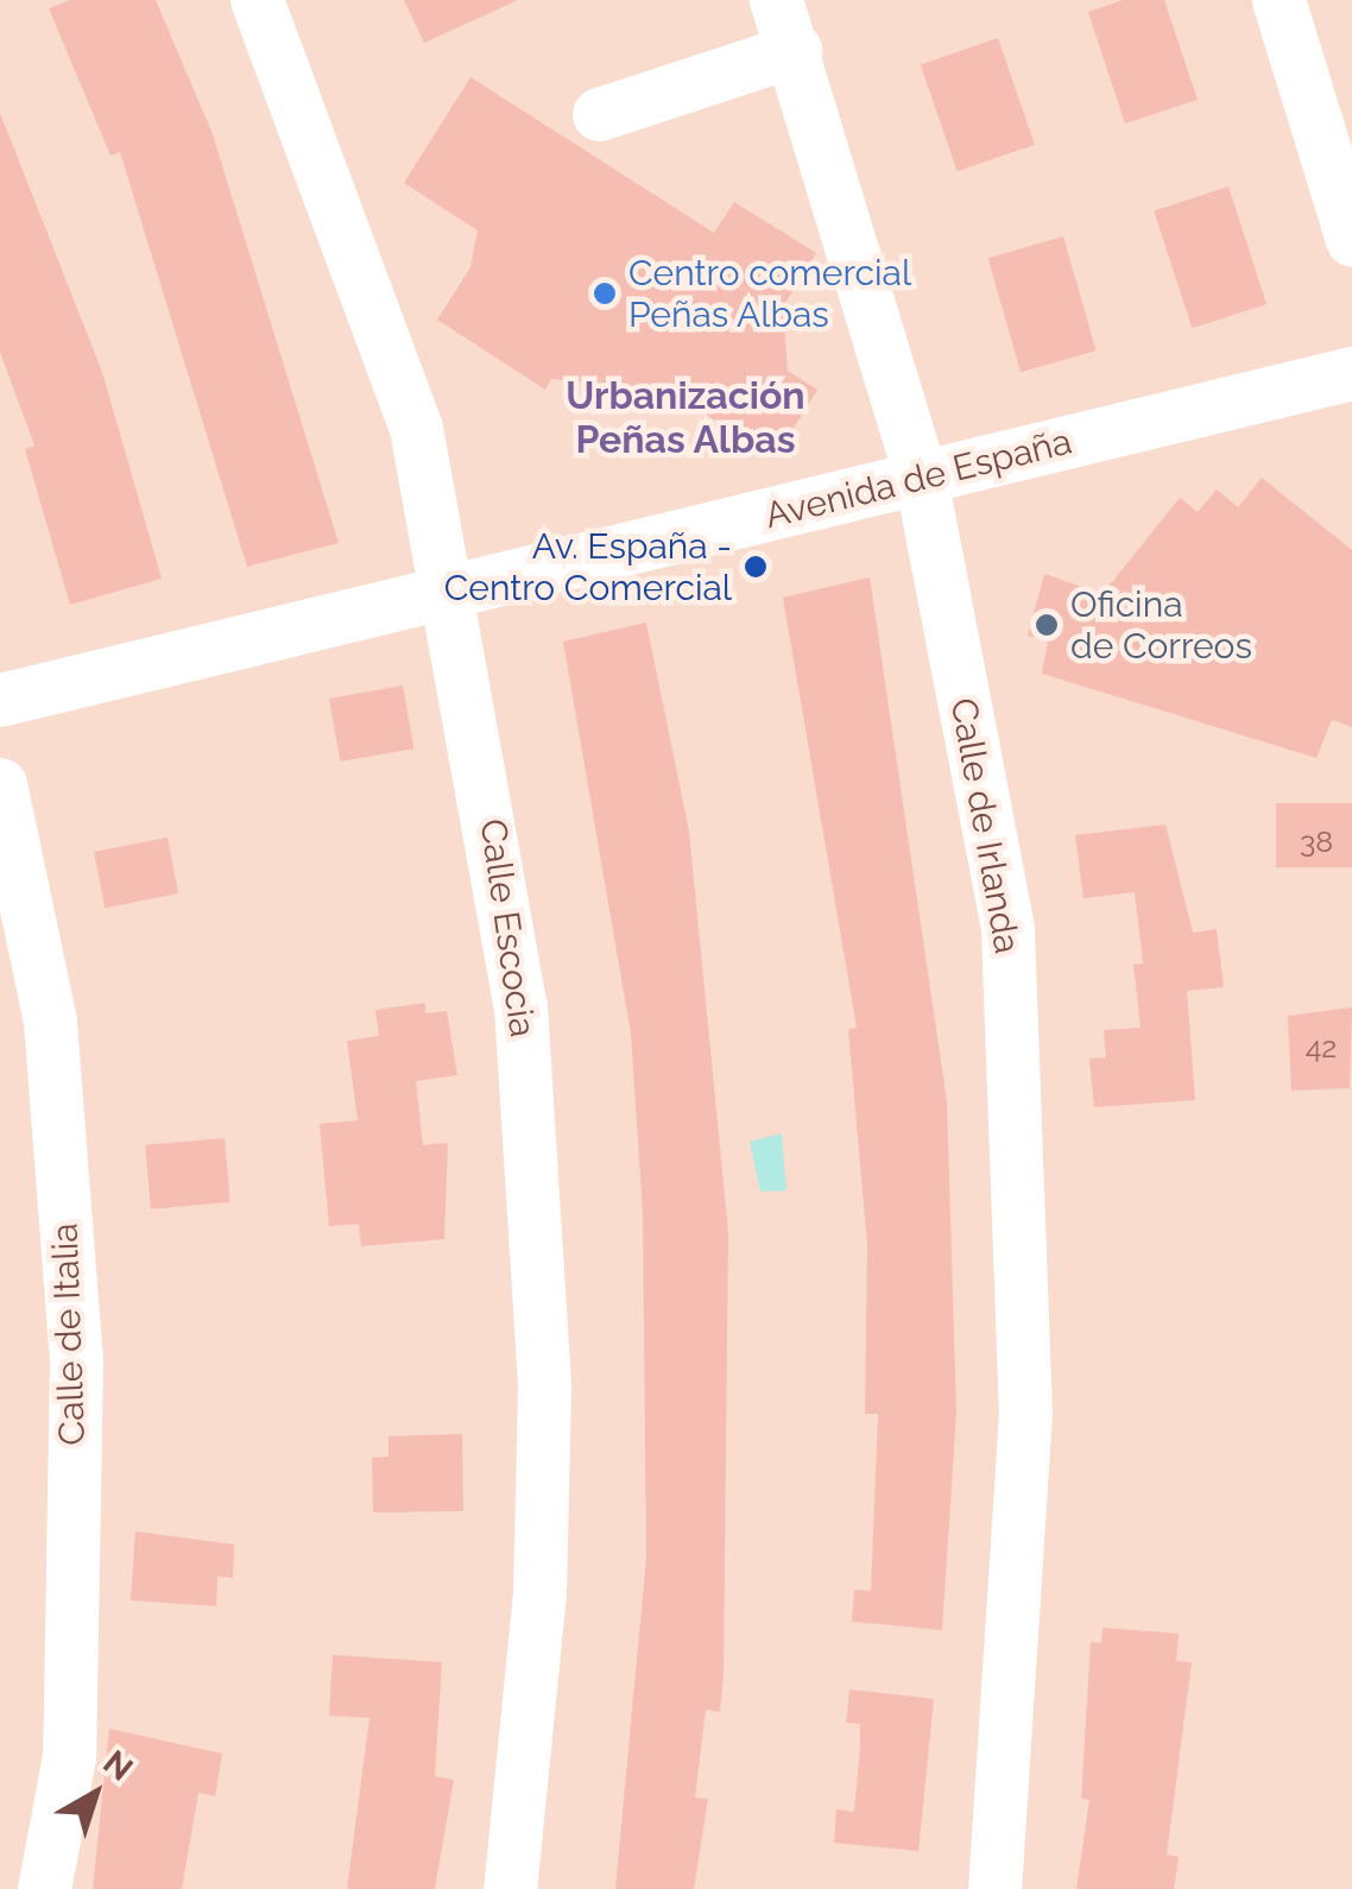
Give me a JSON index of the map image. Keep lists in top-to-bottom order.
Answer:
{
  "streets": {
    "street": [
      "Avenida de España",
      "Calle de Irlanda",
      "Calle Escocia",
      "Calle de Italia"
    ]
  },
  "crossings": [
    ["Avenida de España", "Calle de Irlanda"],
    ["Avenida de España", "Calle Escocia"]
  ],
  "districts": ["Urbanización Peñas Albas"],
  "places": ["Centro comercial Peñas Albas", "Av. España - Centro Comercial", "Oficina de Correos"],
  "house_numbers": ["38", "42"],
  "north": "top right"
}
